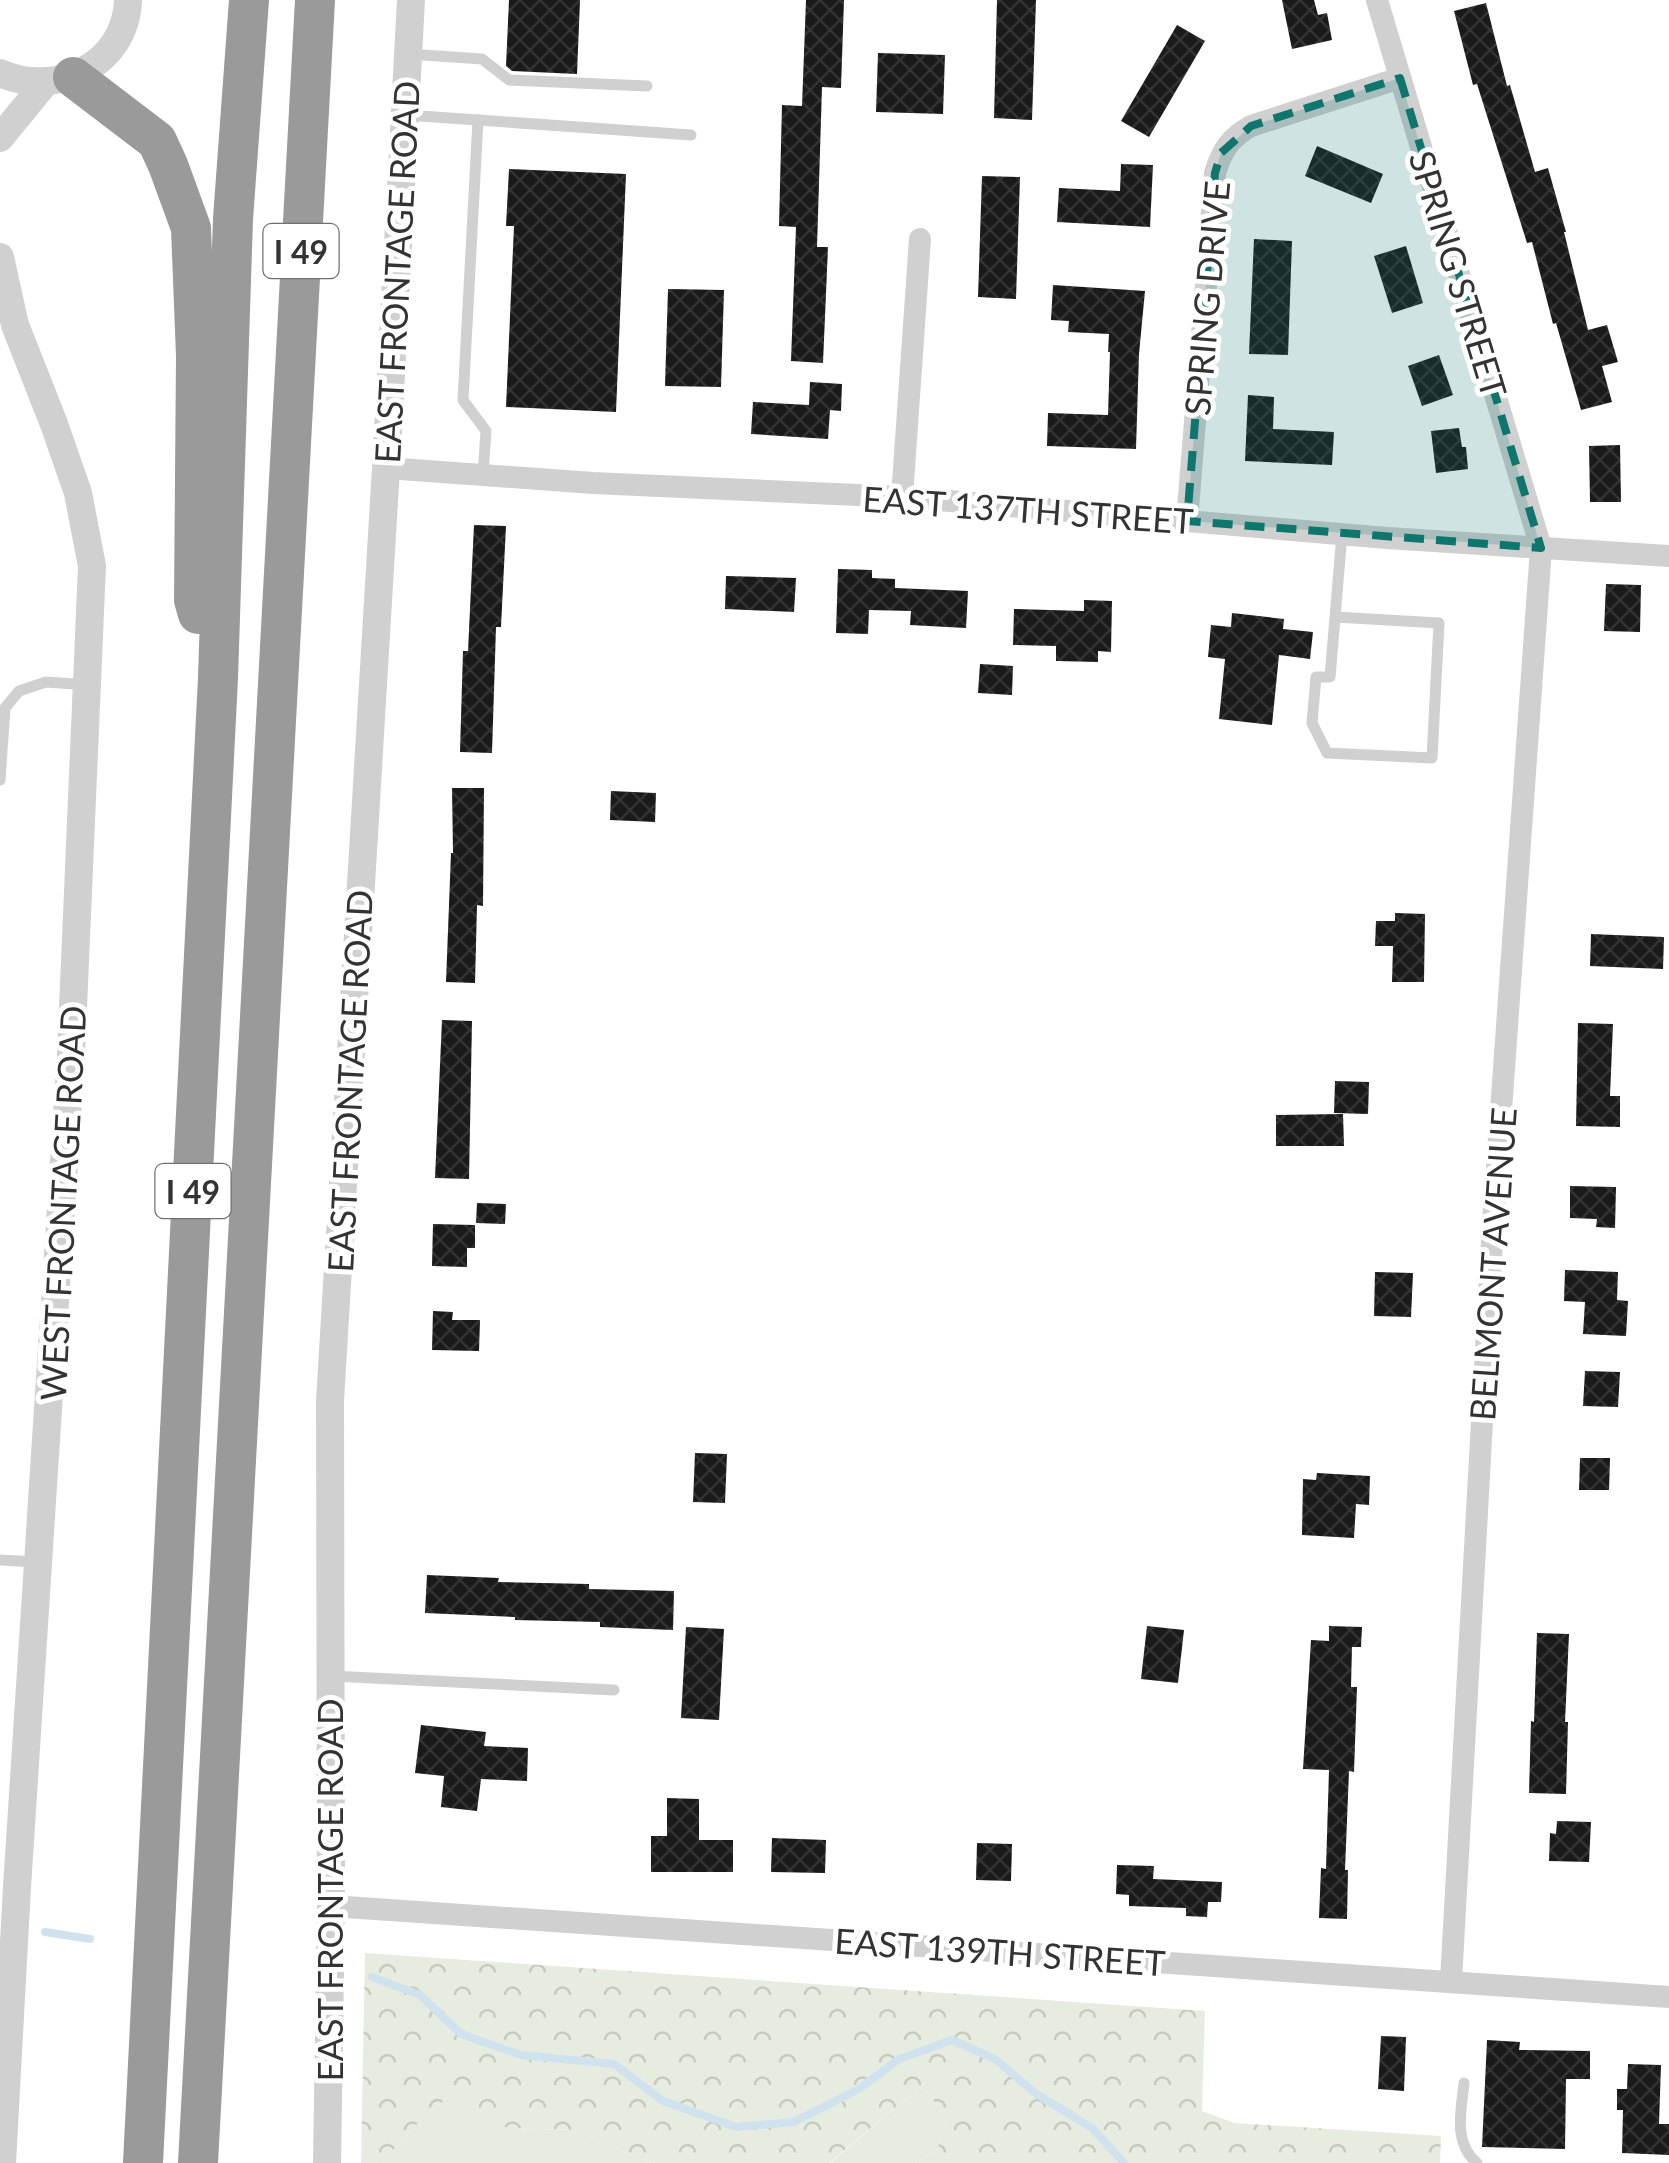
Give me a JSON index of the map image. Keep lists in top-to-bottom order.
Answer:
{
  "streets": {
    "highway": ["I 49"],
    "street": [
      "EAST FRONTAGE ROAD",
      "SPRING STREET",
      "SPRING DRIVE",
      "EAST 137TH STREET",
      "WEST FRONTAGE ROAD",
      "BELMONT AVENUE",
      "EAST 139TH STREET"
    ]
  },
  "crossings": [
    ["EAST FRONTAGE ROAD", "EAST 137TH STREET"],
    ["EAST FRONTAGE ROAD", "EAST 139TH STREET"],
    ["SPRING STREET", "SPRING DRIVE"],
    ["SPRING STREET", "EAST 137TH STREET"],
    ["SPRING STREET", "BELMONT AVENUE"],
    ["SPRING DRIVE", "EAST 137TH STREET"],
    ["EAST 137TH STREET", "BELMONT AVENUE"],
    ["BELMONT AVENUE", "EAST 139TH STREET"]
  ]
}
